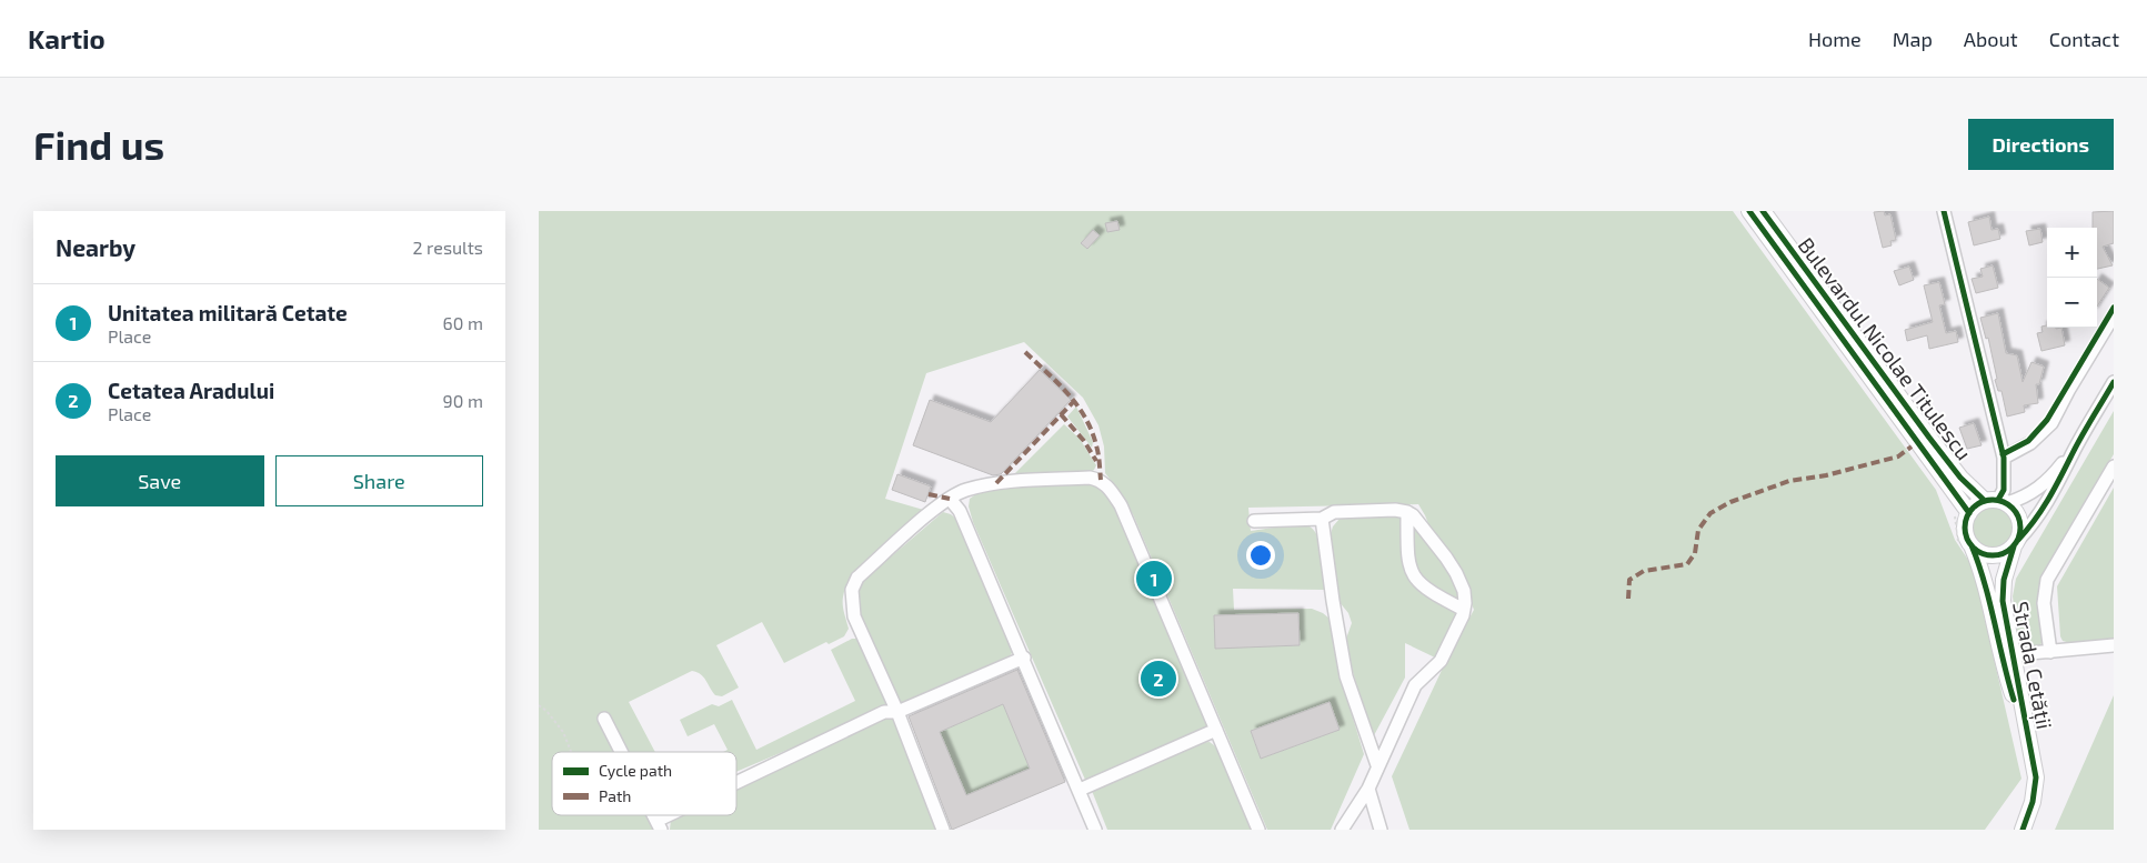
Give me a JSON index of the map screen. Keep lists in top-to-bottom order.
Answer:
{
  "streets": {
    "main road": ["Bulevardul Nicolae Titulescu", "Strada Cetății"]
  },
  "crossings": [
    ["Bulevardul Nicolae Titulescu", "Strada Cetății"]
  ],
  "legend": ["Cycle path", "Path"],
  "page": {
    "header": "Kartio",
    "nav": [
      "Home",
      "Map",
      "About",
      "Contact"
    ],
    "buttons": [
      "Directions",
      ["Save", "Share"]
    ],
    "title": "Find us",
    "heading": ["Nearby", "2 results"],
    "map_buttons": ["+", "−"],
    "list": [
      {
        "mark": "1",
        "name": "Unitatea militară Cetate",
        "note": "Place",
        "value": "60 m"
      },
      {
        "mark": "2",
        "name": "Cetatea Aradului",
        "note": "Place",
        "value": "90 m"
      }
    ],
    "pins": ["1", "2"]
  }
}
